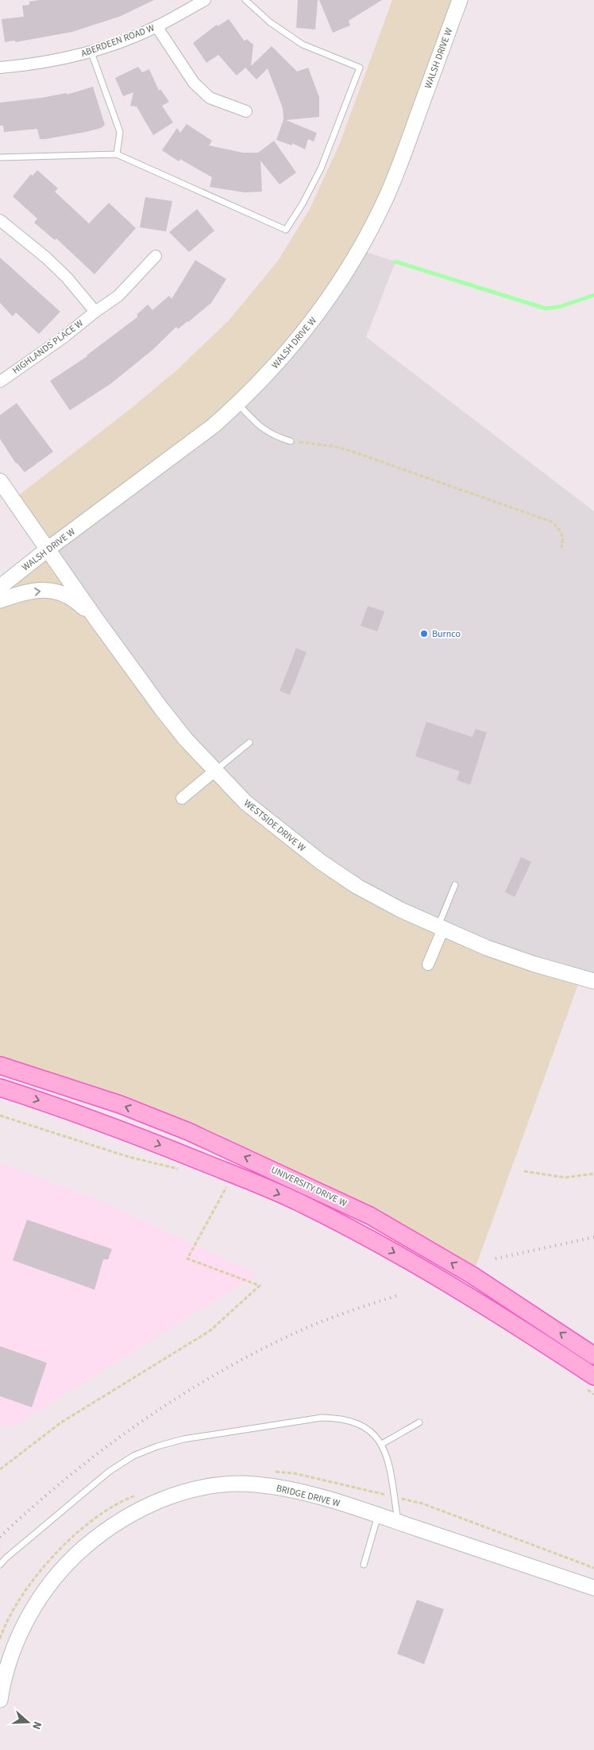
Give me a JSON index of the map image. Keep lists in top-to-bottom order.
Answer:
{
  "streets": {
    "main road": ["UNIVERSITY DRIVE W"],
    "street": [
      "ABERDEEN ROAD W",
      "WALSH DRIVE W",
      "HIGHLANDS PLACE W",
      "WESTSIDE DRIVE W",
      "BRIDGE DRIVE W"
    ]
  },
  "crossings": [
    ["WALSH DRIVE W", "WESTSIDE DRIVE W"]
  ],
  "places": ["Burnco"],
  "north": "right"
}
